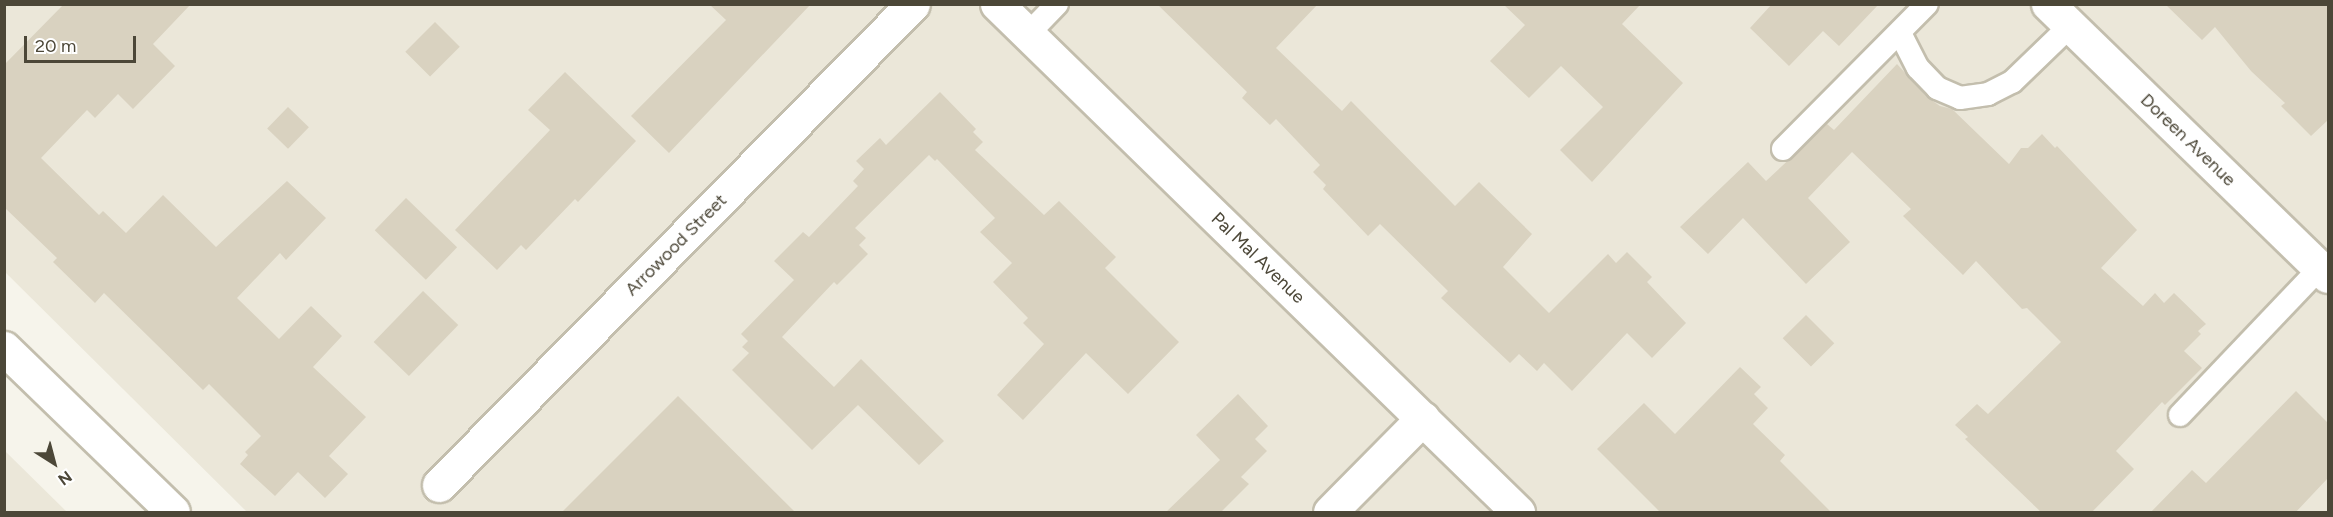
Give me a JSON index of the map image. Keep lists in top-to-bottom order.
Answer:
{
  "streets": {
    "street": ["Doreen Avenue", "Arrowood Street", "Pal Mal Avenue"]
  },
  "scale_bar": "20 m",
  "north": "bottom right"
}
